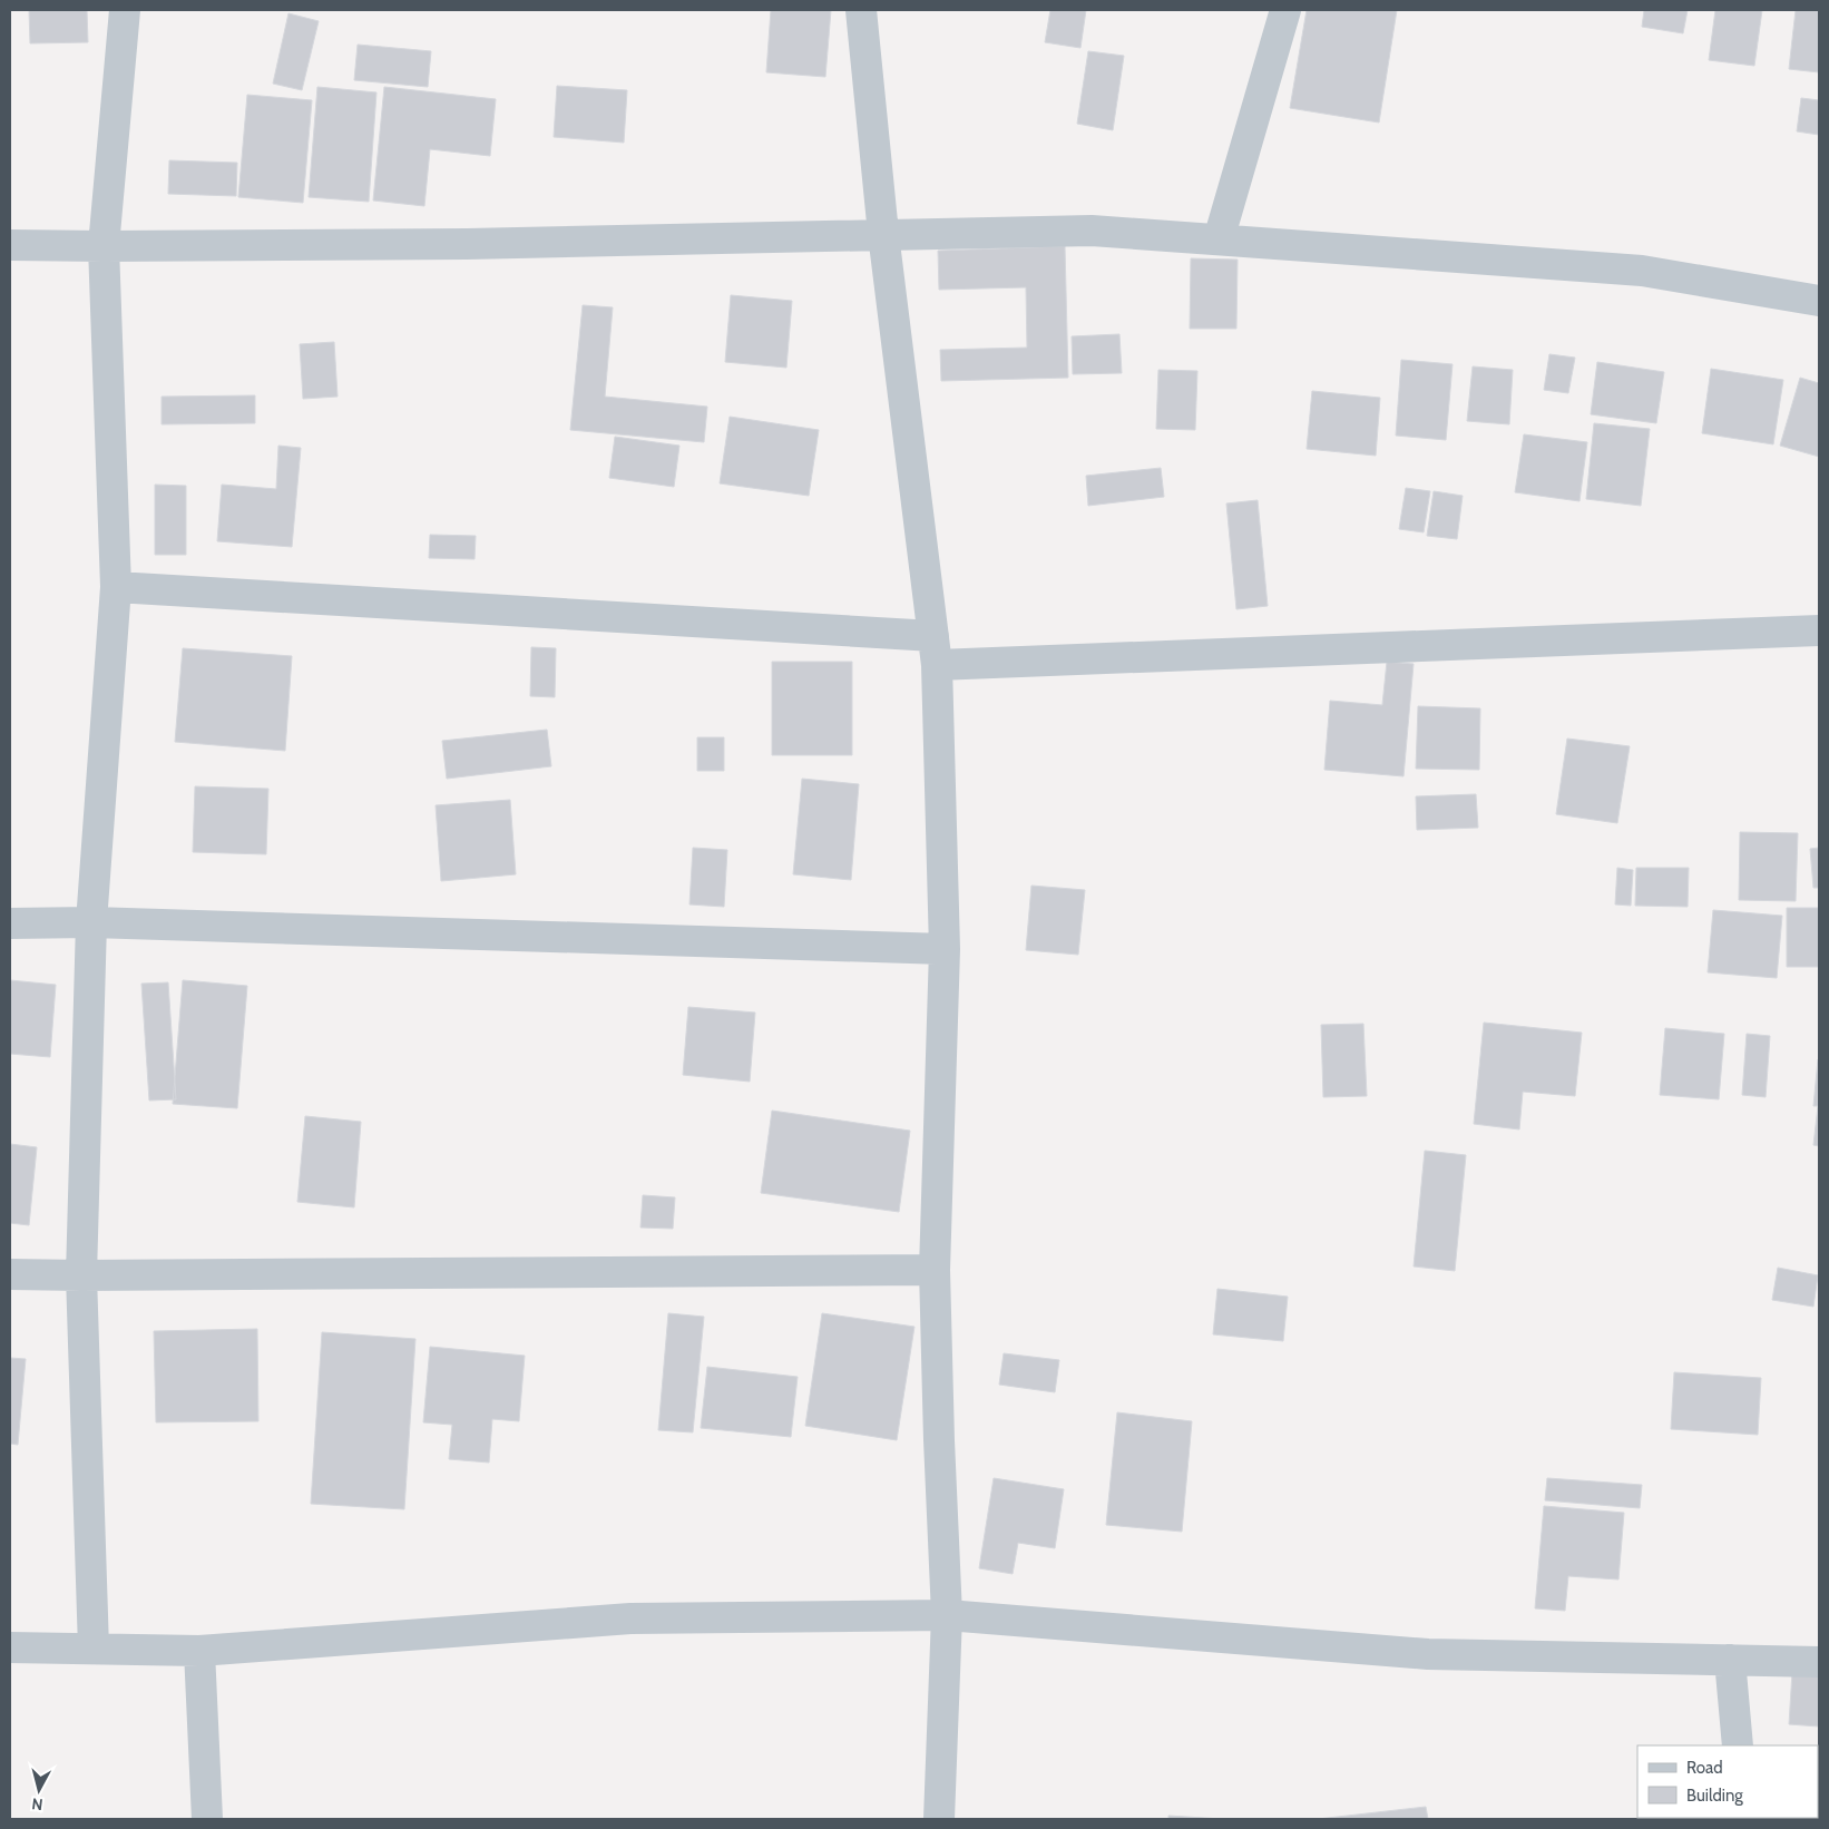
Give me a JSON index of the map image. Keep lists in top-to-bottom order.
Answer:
{
  "legend": ["Road", "Building"],
  "north": "bottom"
}
